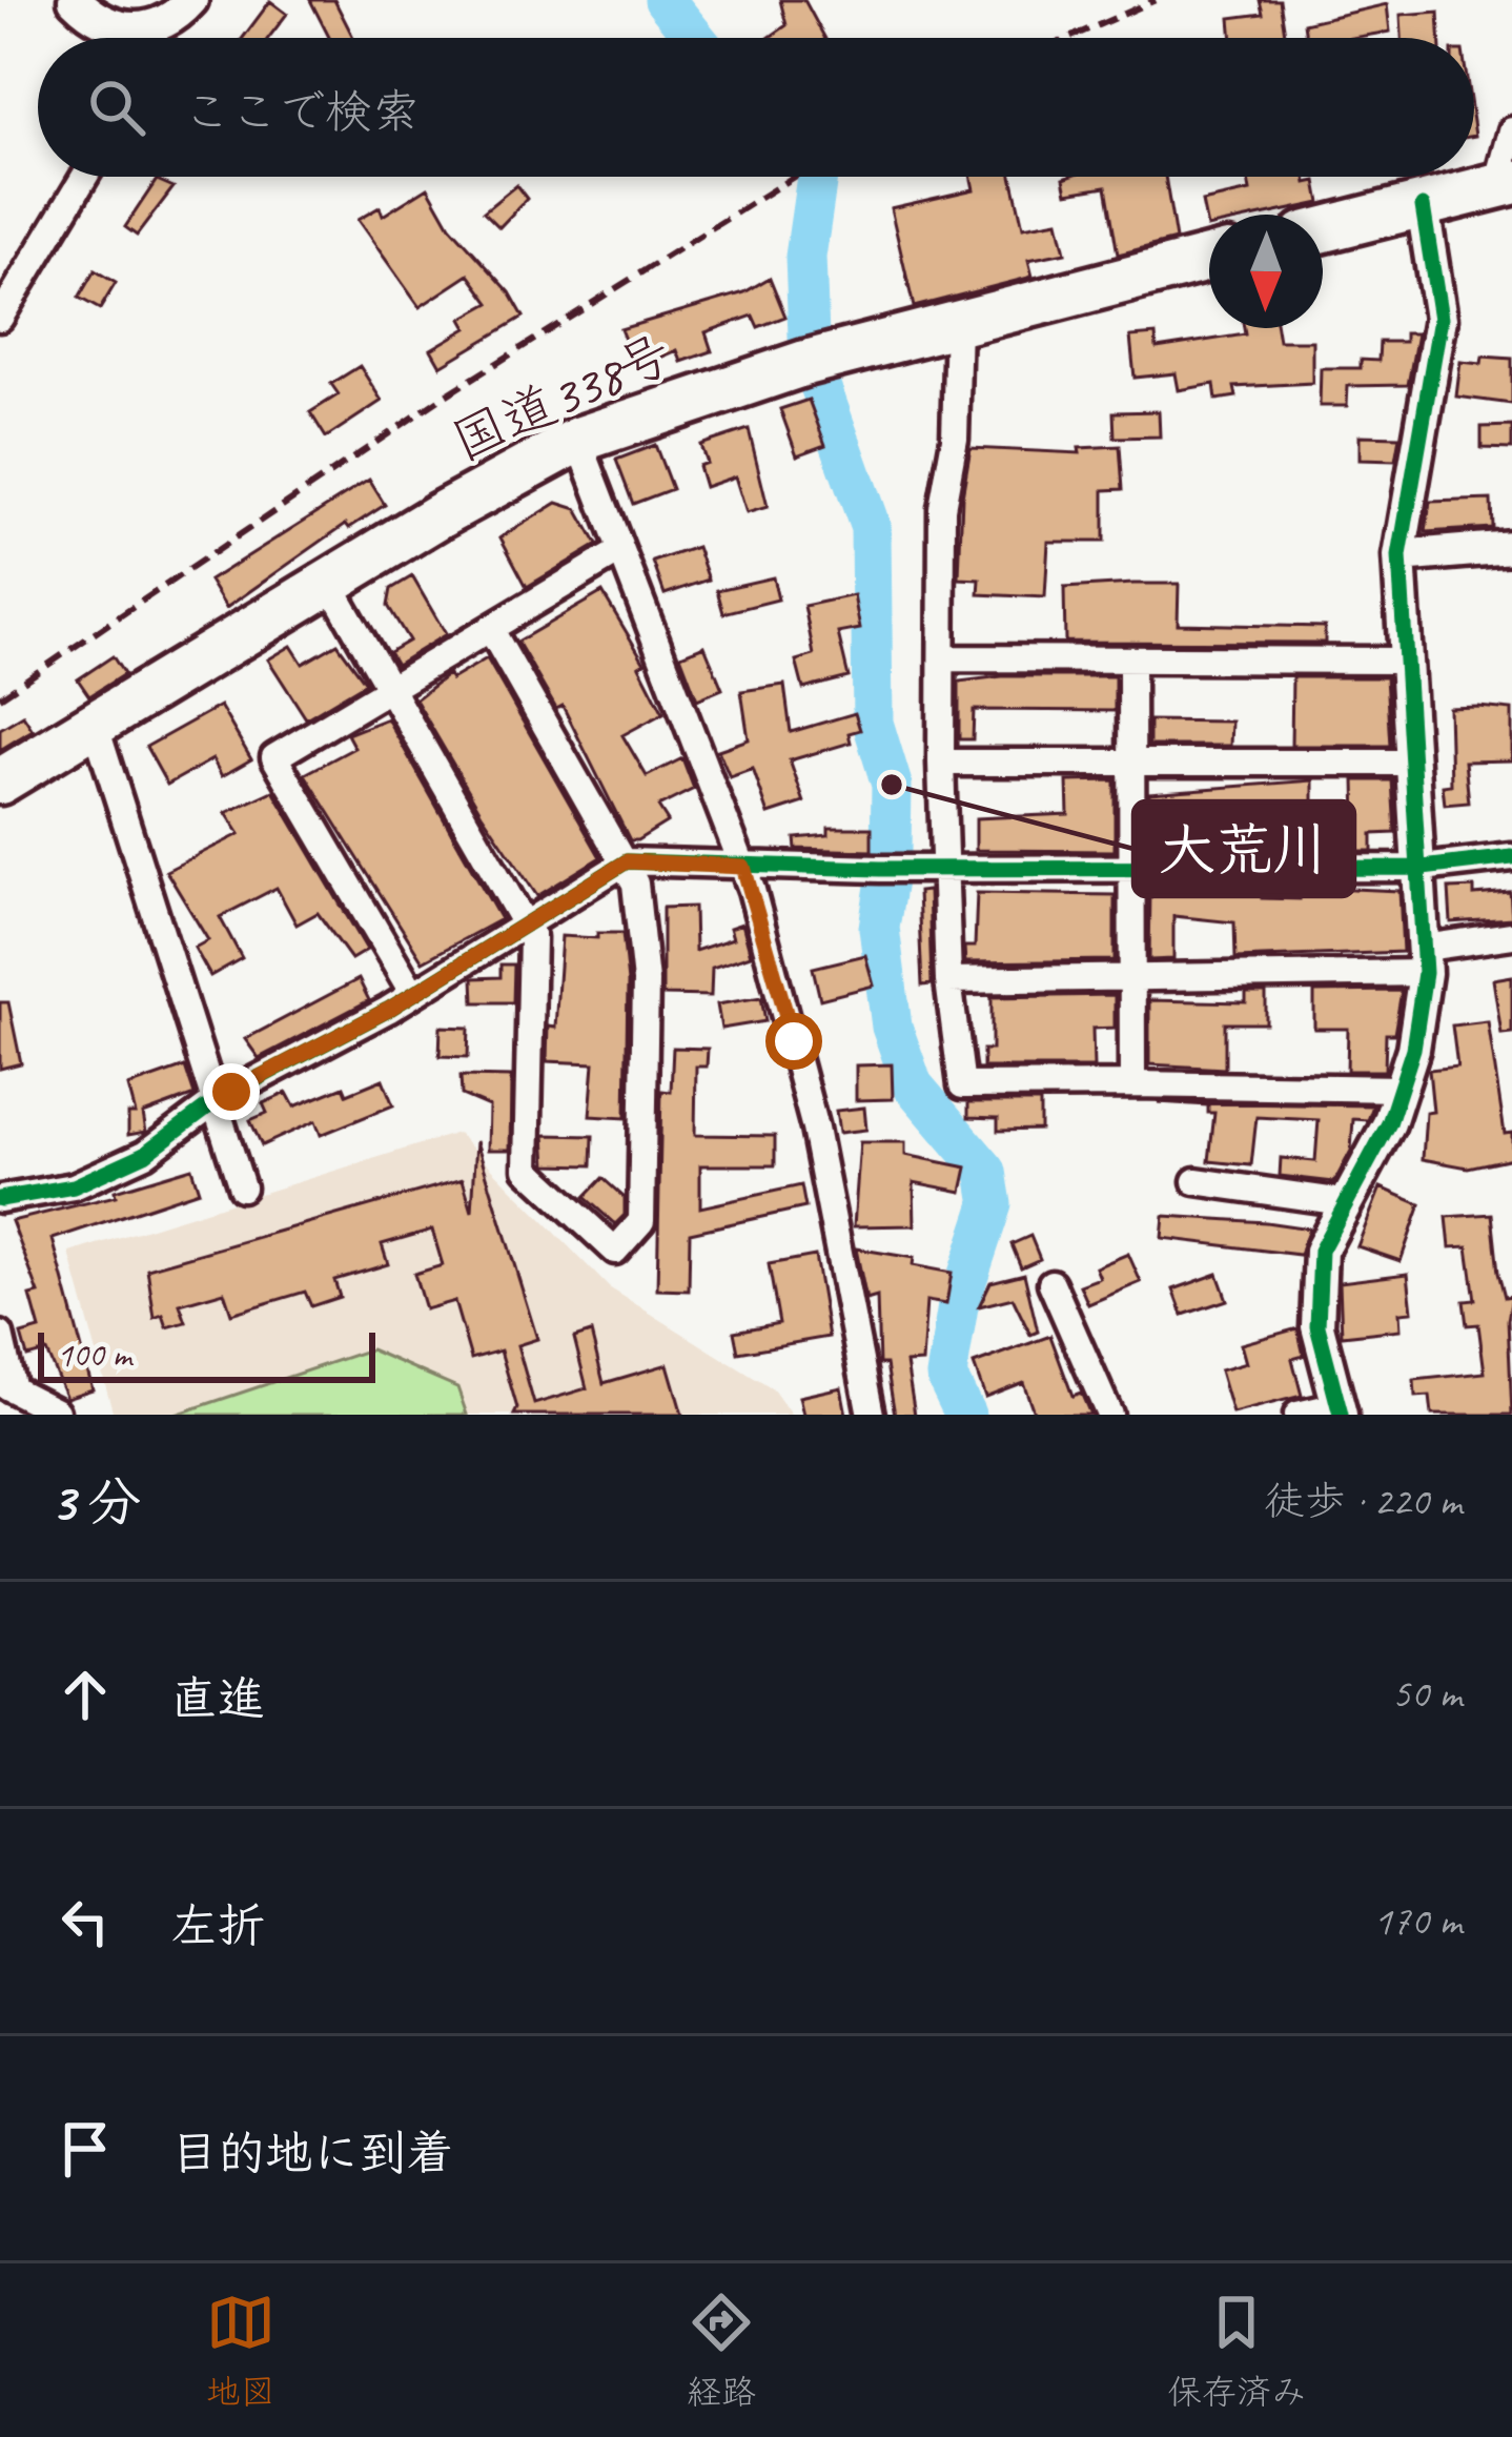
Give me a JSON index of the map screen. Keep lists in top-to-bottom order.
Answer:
{
  "streets": {
    "highway": ["国道338号"]
  },
  "places": ["大荒川"],
  "scale_bar": "100 m",
  "north": "bottom",
  "page": {
    "search": "ここで検索",
    "scale": "100 m",
    "heading": ["3 分", "徒歩 · 220 m"],
    "list": [
      ["直進", "50 m"],
      ["左折", "170 m"],
      "目的地に到着"
    ],
    "nav": ["地図", "経路", "保存済み"]
  }
}
